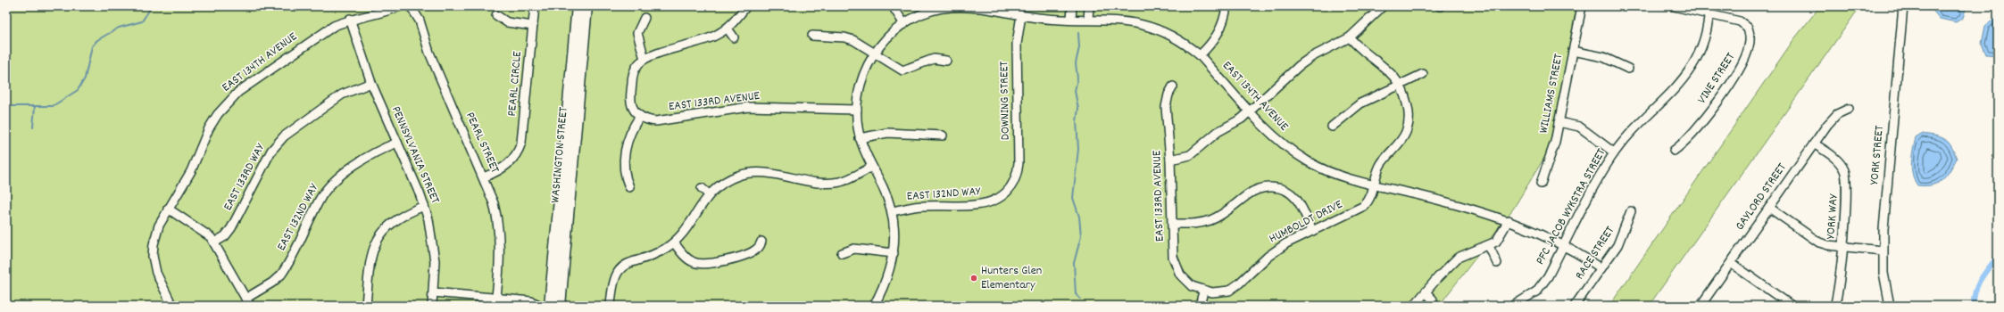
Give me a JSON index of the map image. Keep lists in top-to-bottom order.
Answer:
{
  "streets": {
    "main road": ["WASHINGTON STREET"],
    "street": [
      "EAST 134TH AVENUE",
      "VINE STREET",
      "PEARL CIRCLE",
      "WILLIAMS STREET",
      "DOWNING STREET",
      "EAST 133RD AVENUE",
      "PEARL STREET",
      "PENNSYLVANIA STREET",
      "YORK STREET",
      "EAST 133RD WAY",
      "EAST 132ND WAY",
      "GAYLORD STREET",
      "PFC JACOB WYKSTRA STREET",
      "YORK WAY",
      "HUMBOLDT DRIVE",
      "RACE STREET"
    ]
  },
  "crossings": [
    ["EAST 134TH AVENUE", "DOWNING STREET"],
    ["EAST 134TH AVENUE", "EAST 133RD AVENUE"],
    ["EAST 134TH AVENUE", "PENNSYLVANIA STREET"],
    ["EAST 134TH AVENUE", "EAST 132ND WAY"],
    ["EAST 134TH AVENUE", "PFC JACOB WYKSTRA STREET"],
    ["EAST 134TH AVENUE", "HUMBOLDT DRIVE"],
    ["EAST 134TH AVENUE", "RACE STREET"],
    ["VINE STREET", "PFC JACOB WYKSTRA STREET"],
    ["PEARL CIRCLE", "PEARL STREET"],
    ["DOWNING STREET", "EAST 132ND WAY"],
    ["EAST 133RD AVENUE", "HUMBOLDT DRIVE"],
    ["PENNSYLVANIA STREET", "EAST 133RD WAY"],
    ["PENNSYLVANIA STREET", "EAST 132ND WAY"],
    ["GAYLORD STREET", "YORK WAY"]
  ],
  "places": ["Hunters Glen Elementary"]
}
